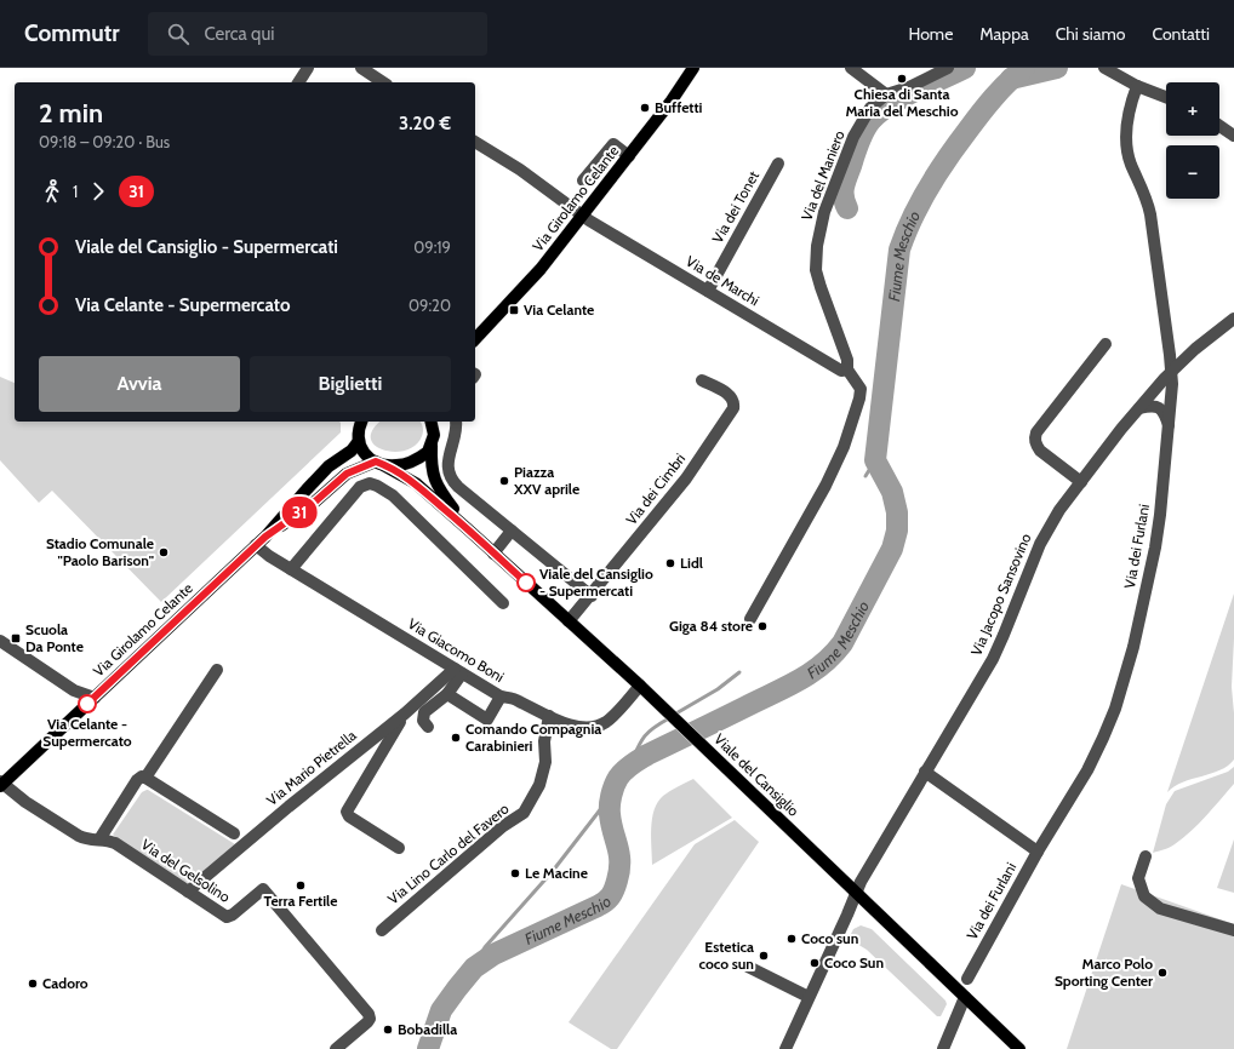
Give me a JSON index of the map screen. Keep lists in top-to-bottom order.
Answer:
{
  "streets": {
    "main road": ["Via Girolamo Celante", "Viale del Cansiglio"],
    "street": [
      "Via del Maniero",
      "Via dei Tonet",
      "Via de Marchi",
      "Via dei Cimbri",
      "Via dei Furlani",
      "Via Jacopo Sansovino",
      "Via Giacomo Boni",
      "Via Mario Pietrella",
      "Via Lino Carlo del Favero",
      "Via del Gelsolino"
    ]
  },
  "crossings": [
    ["Via del Maniero", "Via de Marchi"],
    ["Via Girolamo Celante", "Via de Marchi"],
    ["Via Girolamo Celante", "Via Giacomo Boni"],
    ["Via Girolamo Celante", "Viale del Cansiglio"],
    ["Via Girolamo Celante", "Via del Gelsolino"],
    ["Via dei Tonet", "Via de Marchi"],
    ["Via dei Cimbri", "Viale del Cansiglio"],
    ["Via dei Furlani", "Via Jacopo Sansovino"],
    ["Via Jacopo Sansovino", "Viale del Cansiglio"],
    ["Via Giacomo Boni", "Via Mario Pietrella"],
    ["Via Giacomo Boni", "Viale del Cansiglio"],
    ["Via Giacomo Boni", "Via Lino Carlo del Favero"],
    ["Via Mario Pietrella", "Via del Gelsolino"]
  ],
  "water": ["Fiume Meschio"],
  "places": {
    "other": [
      "Chiesa di Santa Maria del Meschio",
      "Buffetti",
      "Piazza XXV aprile",
      "Stadio Comunale \"Paolo Barison\"",
      "Lidl",
      "Viale del Cansiglio - Supermercati",
      "Giga 84 store",
      "Via Celante - Supermercato",
      "Comando Compagnia Carabinieri",
      "Le Macine",
      "Terra Fertile",
      "Coco sun",
      "Estetica coco sun",
      "Coco Sun",
      "Marco Polo Sporting Center",
      "Cadoro",
      "Bobadilla"
    ],
    "transit": ["Via Celante", "Scuola Da Ponte"]
  },
  "lines": ["bus line 31"],
  "page": {
    "header": "Commutr",
    "search": "Cerca qui",
    "nav": [
      "Home",
      "Mappa",
      "Chi siamo",
      "Contatti"
    ],
    "on_map": "31",
    "map_buttons": ["+", "−"],
    "heading": ["2 min", "09:18 – 09:20 · Bus", "3.20 €"],
    "legs": ["1", "31"],
    "list": [
      {
        "name": "Viale del Cansiglio - Supermercati",
        "value": "09:19"
      },
      {
        "name": "Via Celante - Supermercato",
        "value": "09:20"
      }
    ],
    "buttons": ["Avvia", "Biglietti"]
  }
}
